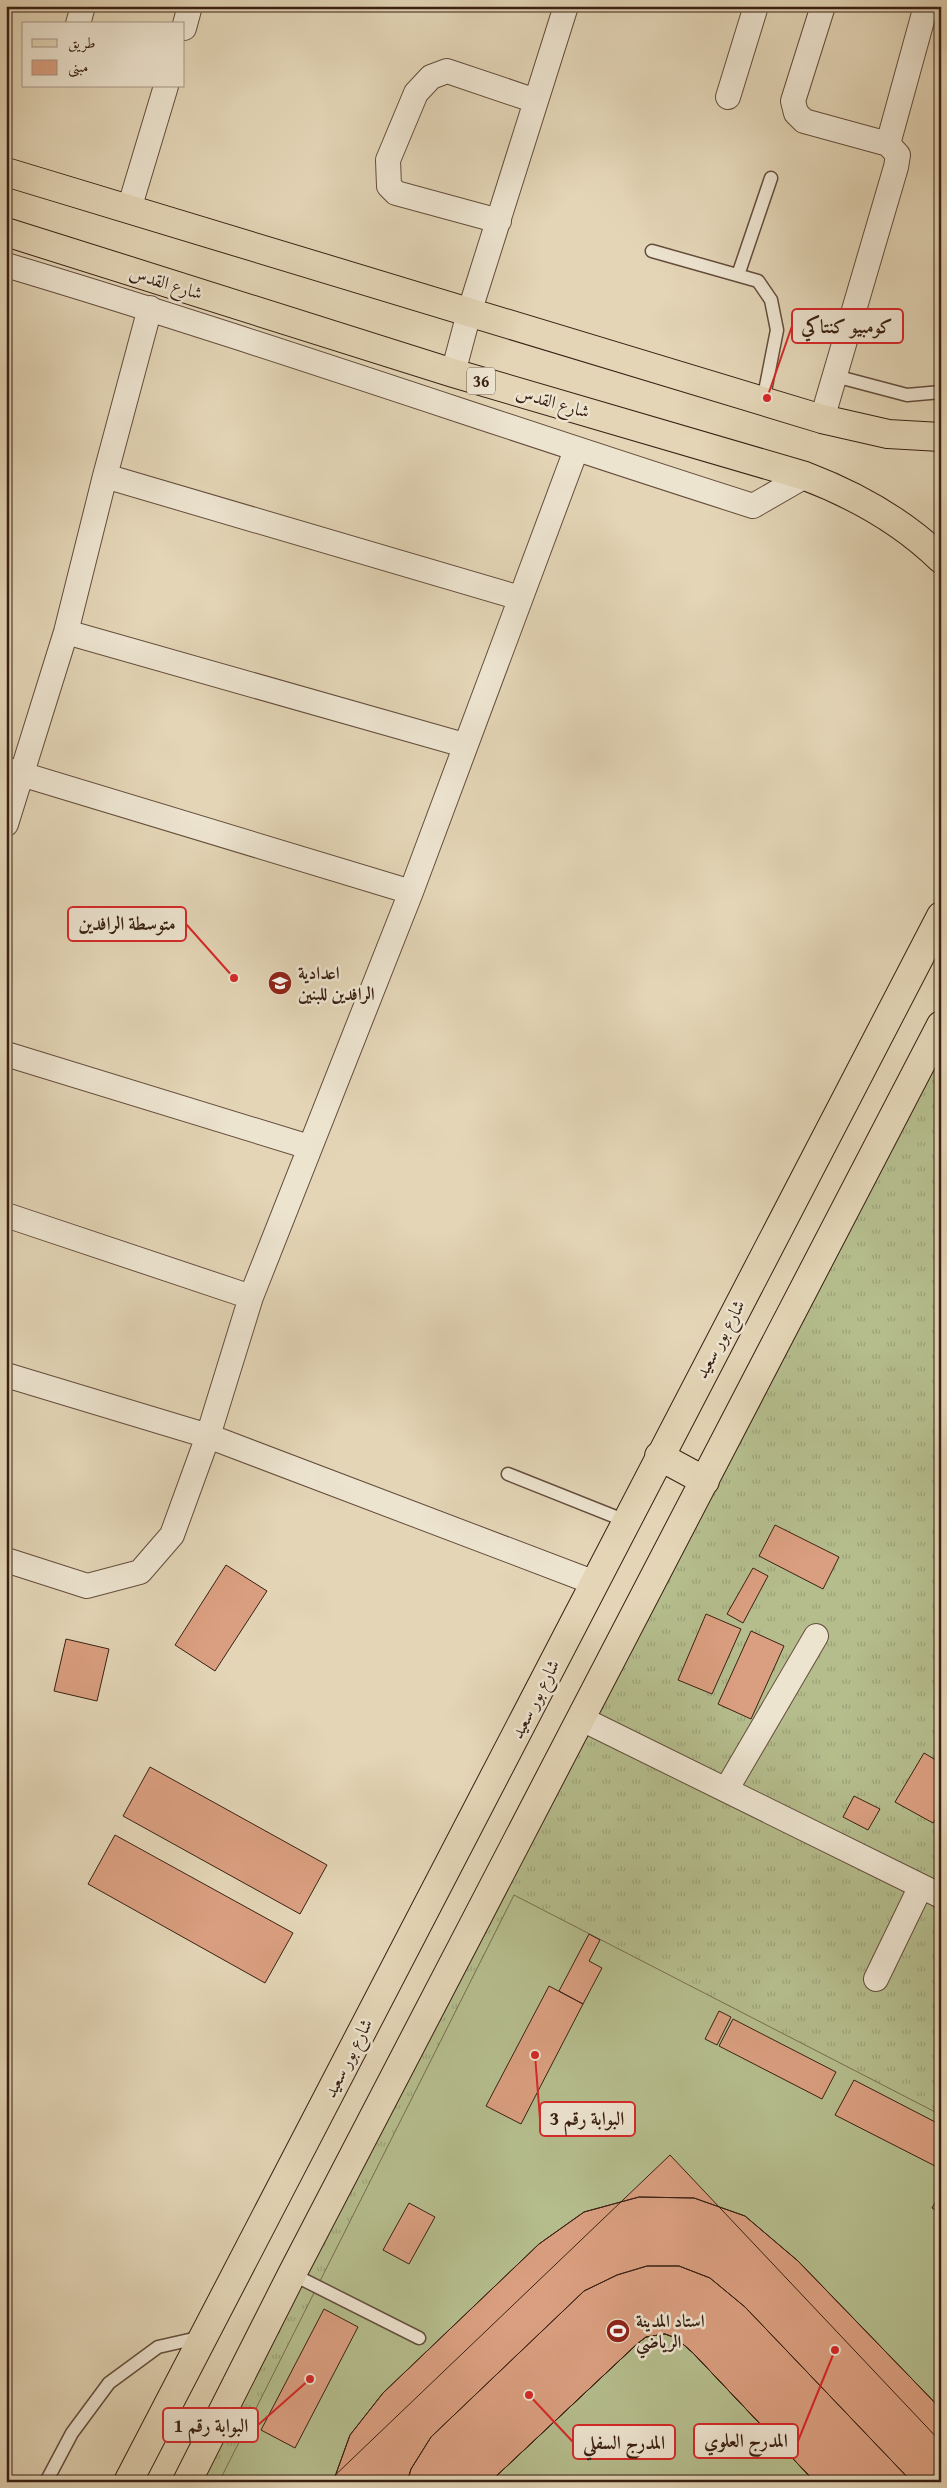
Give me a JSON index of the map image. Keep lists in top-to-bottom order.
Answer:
{
  "streets": {
    "main road": ["شارع القدس", "36", "شارع بور سعيد"]
  },
  "places": {
    "other": [
      "كومبيو كنتاكي",
      "متوسطة الرافدين",
      "البوابة رقم 3",
      "المدرج العلوي",
      "البوابة رقم 1",
      "المدرج السفلي"
    ],
    "school or university": ["اعدادية الرافدين للبنين"],
    "sports": ["استاد المدينة الرياضي"]
  },
  "legend": ["طريق", "مبنى"]
}
